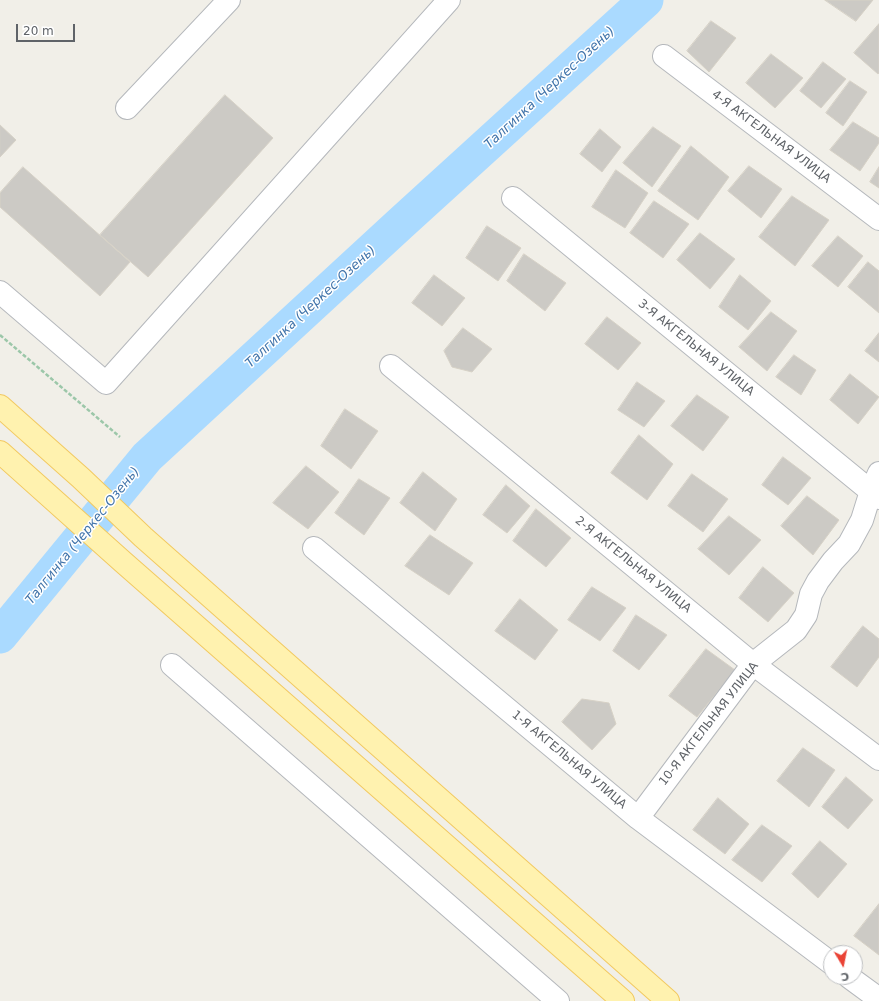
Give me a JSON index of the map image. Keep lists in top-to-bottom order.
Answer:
{
  "streets": {
    "street": [
      "4-Я АКГЕЛЬНАЯ УЛИЦА",
      "3-Я АКГЕЛЬНАЯ УЛИЦА",
      "2-Я АКГЕЛЬНАЯ УЛИЦА",
      "10-Я АКГЕЛЬНАЯ УЛИЦА",
      "1-Я АКГЕЛЬНАЯ УЛИЦА"
    ]
  },
  "crossings": [
    ["3-Я АКГЕЛЬНАЯ УЛИЦА", "10-Я АКГЕЛЬНАЯ УЛИЦА"],
    ["2-Я АКГЕЛЬНАЯ УЛИЦА", "10-Я АКГЕЛЬНАЯ УЛИЦА"],
    ["10-Я АКГЕЛЬНАЯ УЛИЦА", "1-Я АКГЕЛЬНАЯ УЛИЦА"]
  ],
  "water": ["Талгинка (Черкес-Озень)"],
  "scale_bar": "20 m",
  "north": "bottom"
}
